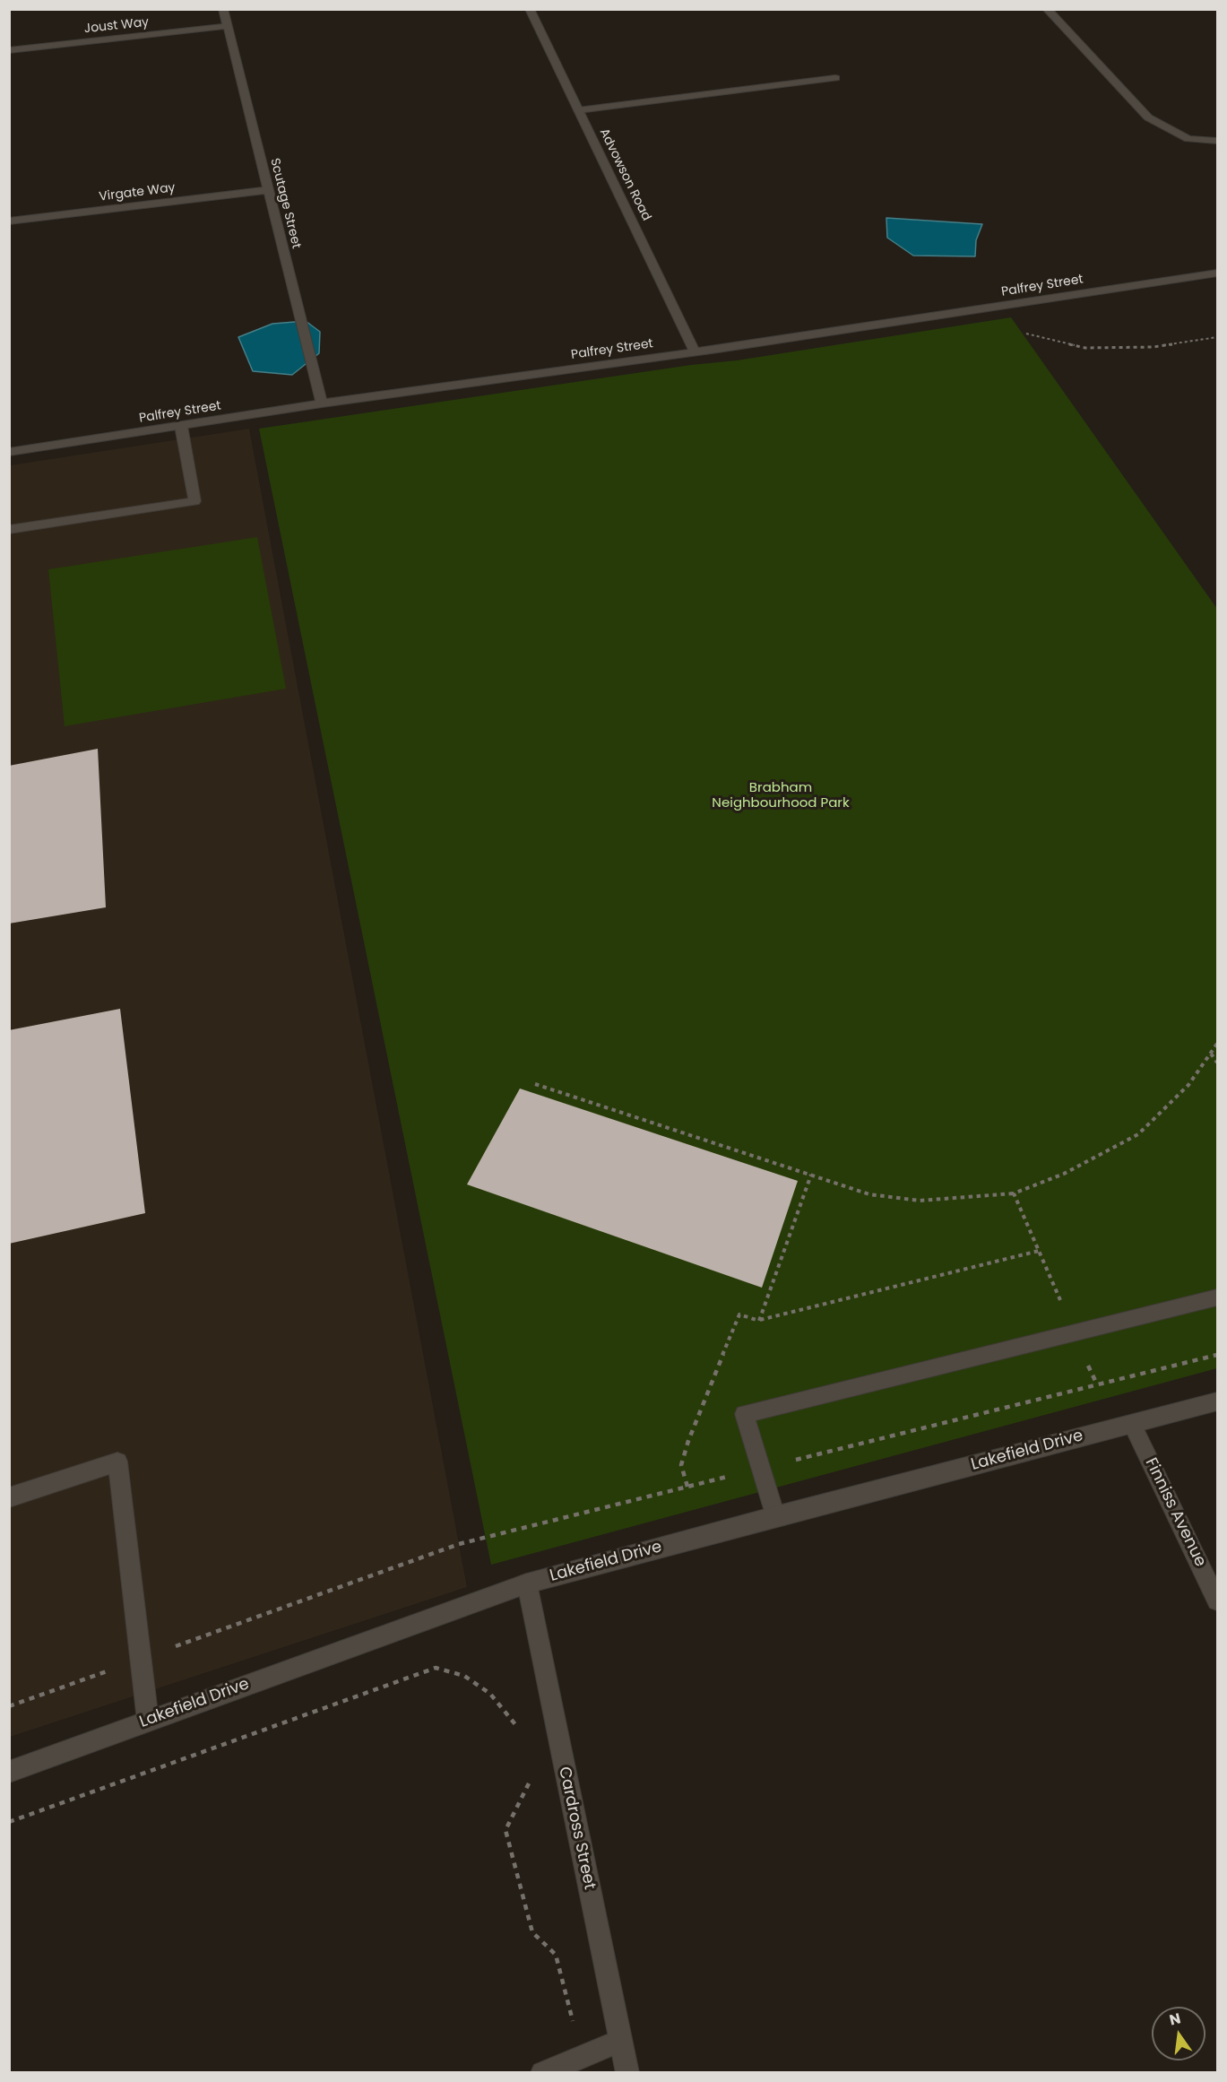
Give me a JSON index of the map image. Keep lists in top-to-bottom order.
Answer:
{
  "streets": {
    "street": [
      "Joust Way",
      "Advowson Road",
      "Virgate Way",
      "Scutage Street",
      "Palfrey Street",
      "Lakefield Drive",
      "Finniss Avenue",
      "Cardross Street"
    ]
  },
  "crossings": [
    ["Joust Way", "Scutage Street"],
    ["Advowson Road", "Palfrey Street"],
    ["Virgate Way", "Scutage Street"],
    ["Scutage Street", "Palfrey Street"],
    ["Lakefield Drive", "Finniss Avenue"],
    ["Lakefield Drive", "Cardross Street"]
  ],
  "parks": ["Brabham Neighbourhood Park"],
  "north": "top"
}
